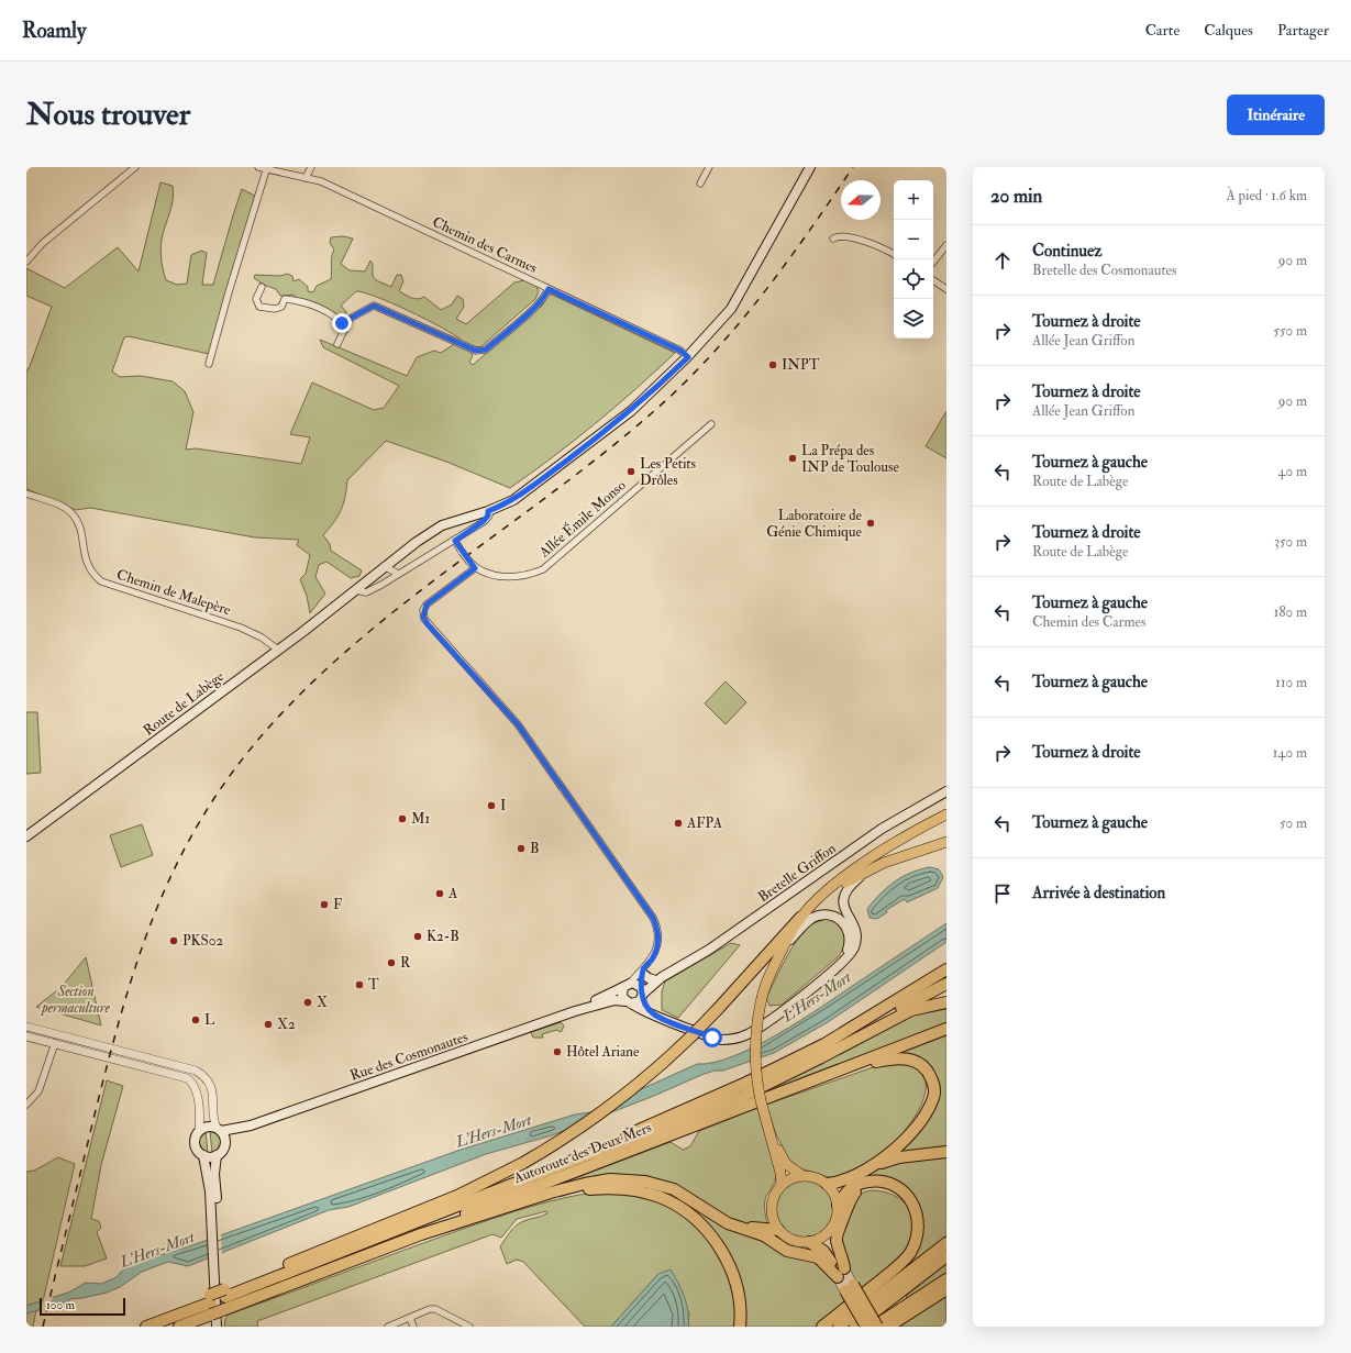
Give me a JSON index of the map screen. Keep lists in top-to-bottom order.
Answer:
{
  "streets": {
    "highway": ["Autoroute des Deux Mers"],
    "main road": ["Route de Labège", "Bretelle Griffon", "Rue des Cosmonautes"],
    "street": ["Chemin des Carmes", "Allée Émile Monso", "Chemin de Malepère"]
  },
  "crossings": [
    ["Chemin des Carmes", "Route de Labège"],
    ["Chemin de Malepère", "Route de Labège"],
    ["Bretelle Griffon", "Rue des Cosmonautes"]
  ],
  "water": ["L'Hers-Mort"],
  "parks": ["Section permaculture"],
  "places": [
    "INPT",
    "La Prépa des INP de Toulouse",
    "Les Petits Drôles",
    "Laboratoire de Génie Chimique",
    "I",
    "M1",
    "AFPA",
    "B",
    "A",
    "F",
    "K2-B",
    "PKS02",
    "R",
    "T",
    "X",
    "L",
    "X2",
    "Hôtel Ariane"
  ],
  "scale_bar": "100 m",
  "north": "left",
  "page": {
    "header": "Roamly",
    "nav": ["Carte", "Calques", "Partager"],
    "buttons": "Itinéraire",
    "title": "Nous trouver",
    "heading": ["20 min", "À pied · 1.6 km"],
    "map_buttons": ["+", "−"],
    "list": [
      ["Continuez", "Bretelle des Cosmonautes", "90 m"],
      ["Tournez à droite", "Allée Jean Griffon", "550 m"],
      ["Tournez à droite", "Allée Jean Griffon", "90 m"],
      ["Tournez à gauche", "Route de Labège", "40 m"],
      ["Tournez à droite", "Route de Labège", "350 m"],
      ["Tournez à gauche", "Chemin des Carmes", "180 m"],
      ["Tournez à gauche", "110 m"],
      ["Tournez à droite", "140 m"],
      ["Tournez à gauche", "50 m"],
      "Arrivée à destination"
    ],
    "scale": "100 m"
  }
}
